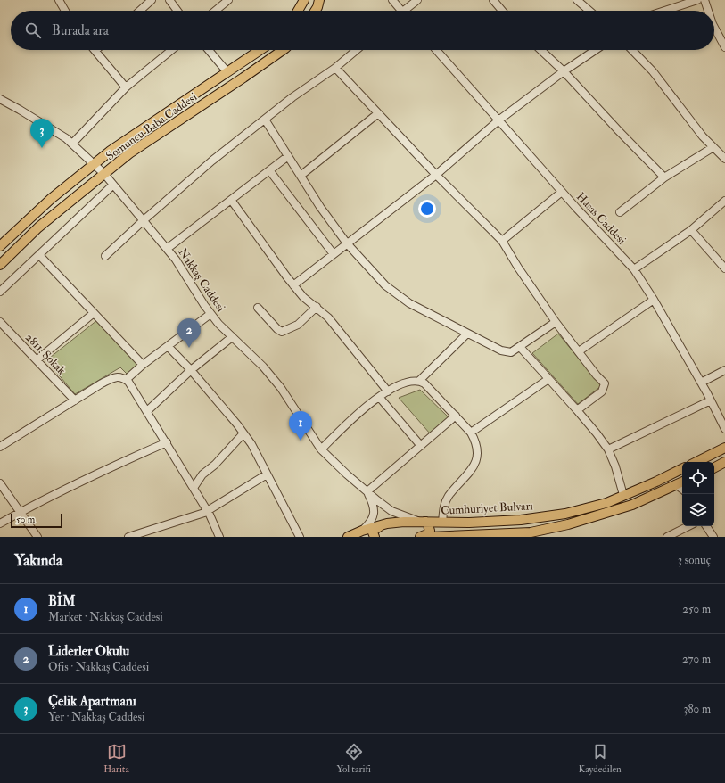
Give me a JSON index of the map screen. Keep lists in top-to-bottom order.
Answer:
{
  "streets": {
    "main road": ["Somuncu Baba Caddesi", "Cumhuriyet Bulvarı"],
    "street": ["Hasas Caddesi", "Nakkaş Caddesi", "2811. Sokak"]
  },
  "crossings": [
    ["Somuncu Baba Caddesi", "Nakkaş Caddesi"],
    ["Nakkaş Caddesi", "Cumhuriyet Bulvarı"]
  ],
  "scale_bar": "50 m",
  "page": {
    "search": "Burada ara",
    "pins": ["3", "2", "1"],
    "scale": "50 m",
    "heading": ["Yakında", "3 sonuç"],
    "list": [
      {
        "mark": "1",
        "name": "BİM",
        "note": "Market · Nakkaş Caddesi",
        "value": "250 m"
      },
      {
        "mark": "2",
        "name": "Liderler Okulu",
        "note": "Ofis · Nakkaş Caddesi",
        "value": "270 m"
      },
      {
        "mark": "3",
        "name": "Çelik Apartmanı",
        "note": "Yer · Nakkaş Caddesi",
        "value": "380 m"
      }
    ],
    "nav": ["Harita", "Yol tarifi", "Kaydedilen"]
  }
}
